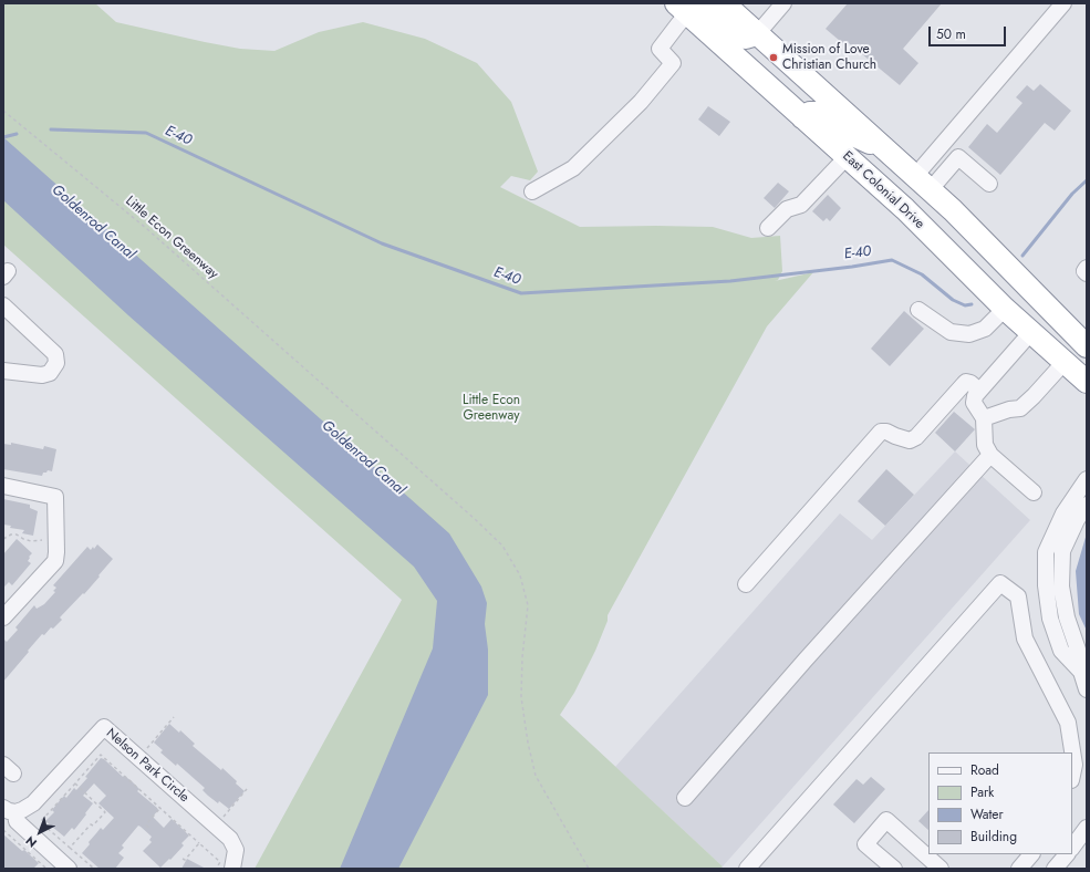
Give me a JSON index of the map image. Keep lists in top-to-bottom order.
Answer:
{
  "streets": {
    "highway": ["East Colonial Drive"],
    "street": ["Nelson Park Circle"],
    "path": ["Little Econ Greenway"]
  },
  "water": ["E-40", "Goldenrod Canal"],
  "parks": ["Little Econ Greenway"],
  "places": ["Mission of Love Christian Church"],
  "legend": [
    "Road",
    "Park",
    "Water",
    "Building"
  ],
  "scale_bar": "50 m",
  "north": "bottom left"
}
